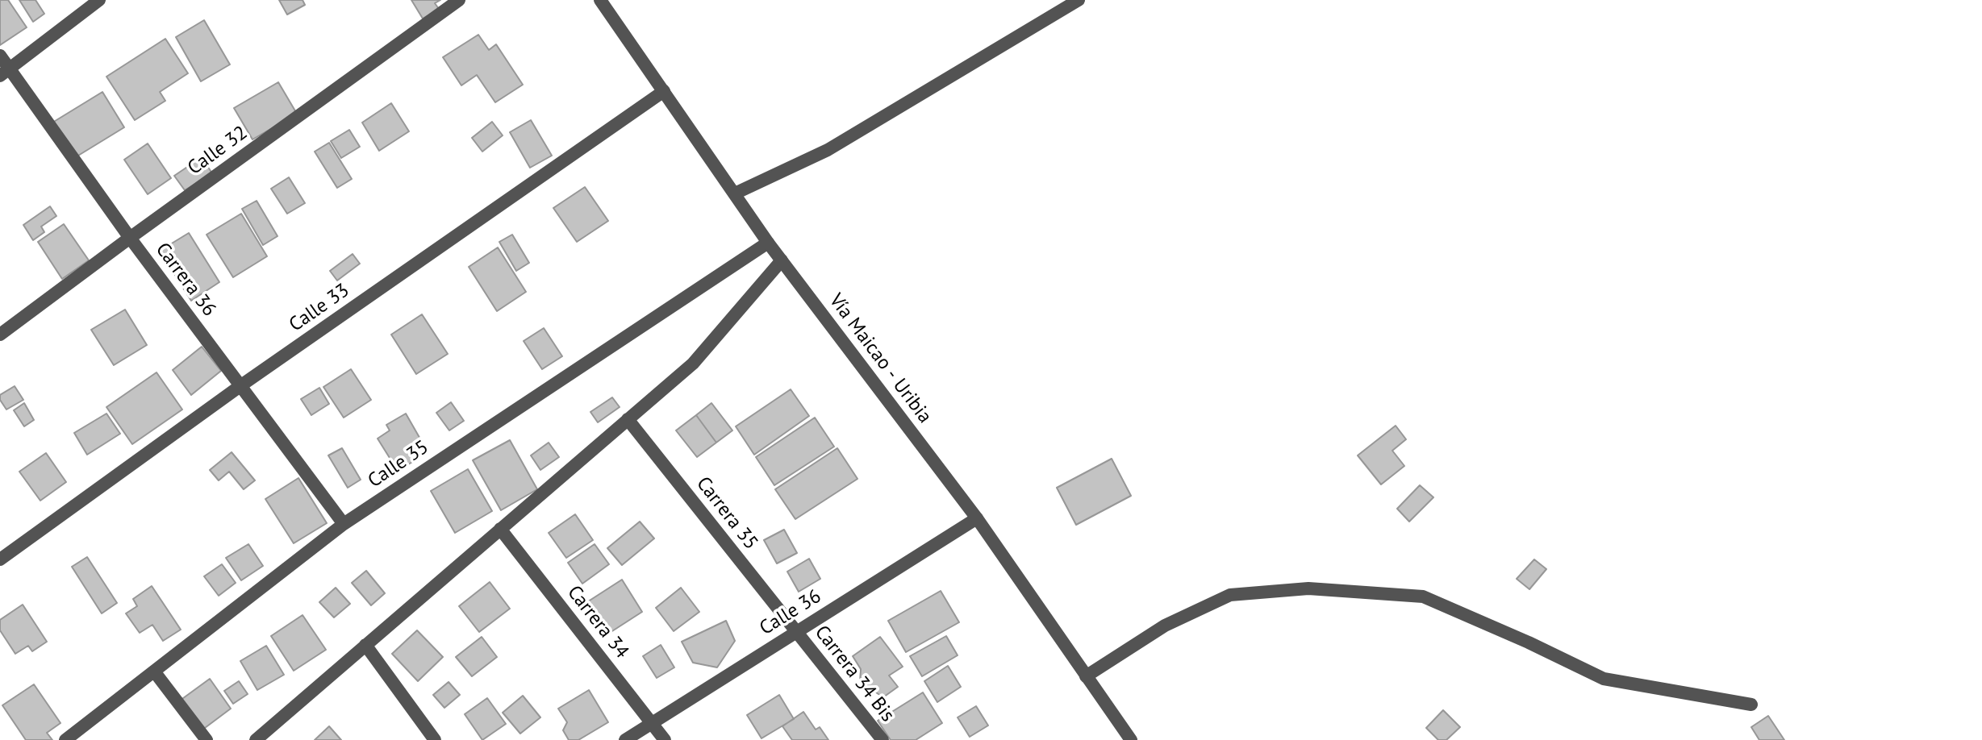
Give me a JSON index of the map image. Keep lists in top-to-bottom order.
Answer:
{
  "streets": {
    "street": [
      "Calle 32",
      "Carrera 36",
      "Calle 33",
      "Vía Maicao - Uribia",
      "Calle 35",
      "Carrera 35",
      "Calle 36",
      "Carrera 34",
      "Carrera 34 Bis"
    ]
  },
  "crossings": [
    ["Calle 32", "Carrera 36"],
    ["Carrera 36", "Calle 33"],
    ["Carrera 36", "Calle 35"],
    ["Calle 33", "Vía Maicao - Uribia"],
    ["Vía Maicao - Uribia", "Calle 35"],
    ["Vía Maicao - Uribia", "Calle 36"],
    ["Carrera 35", "Calle 36"],
    ["Carrera 35", "Carrera 34 Bis"],
    ["Calle 36", "Carrera 34"],
    ["Calle 36", "Carrera 34 Bis"]
  ]
}
